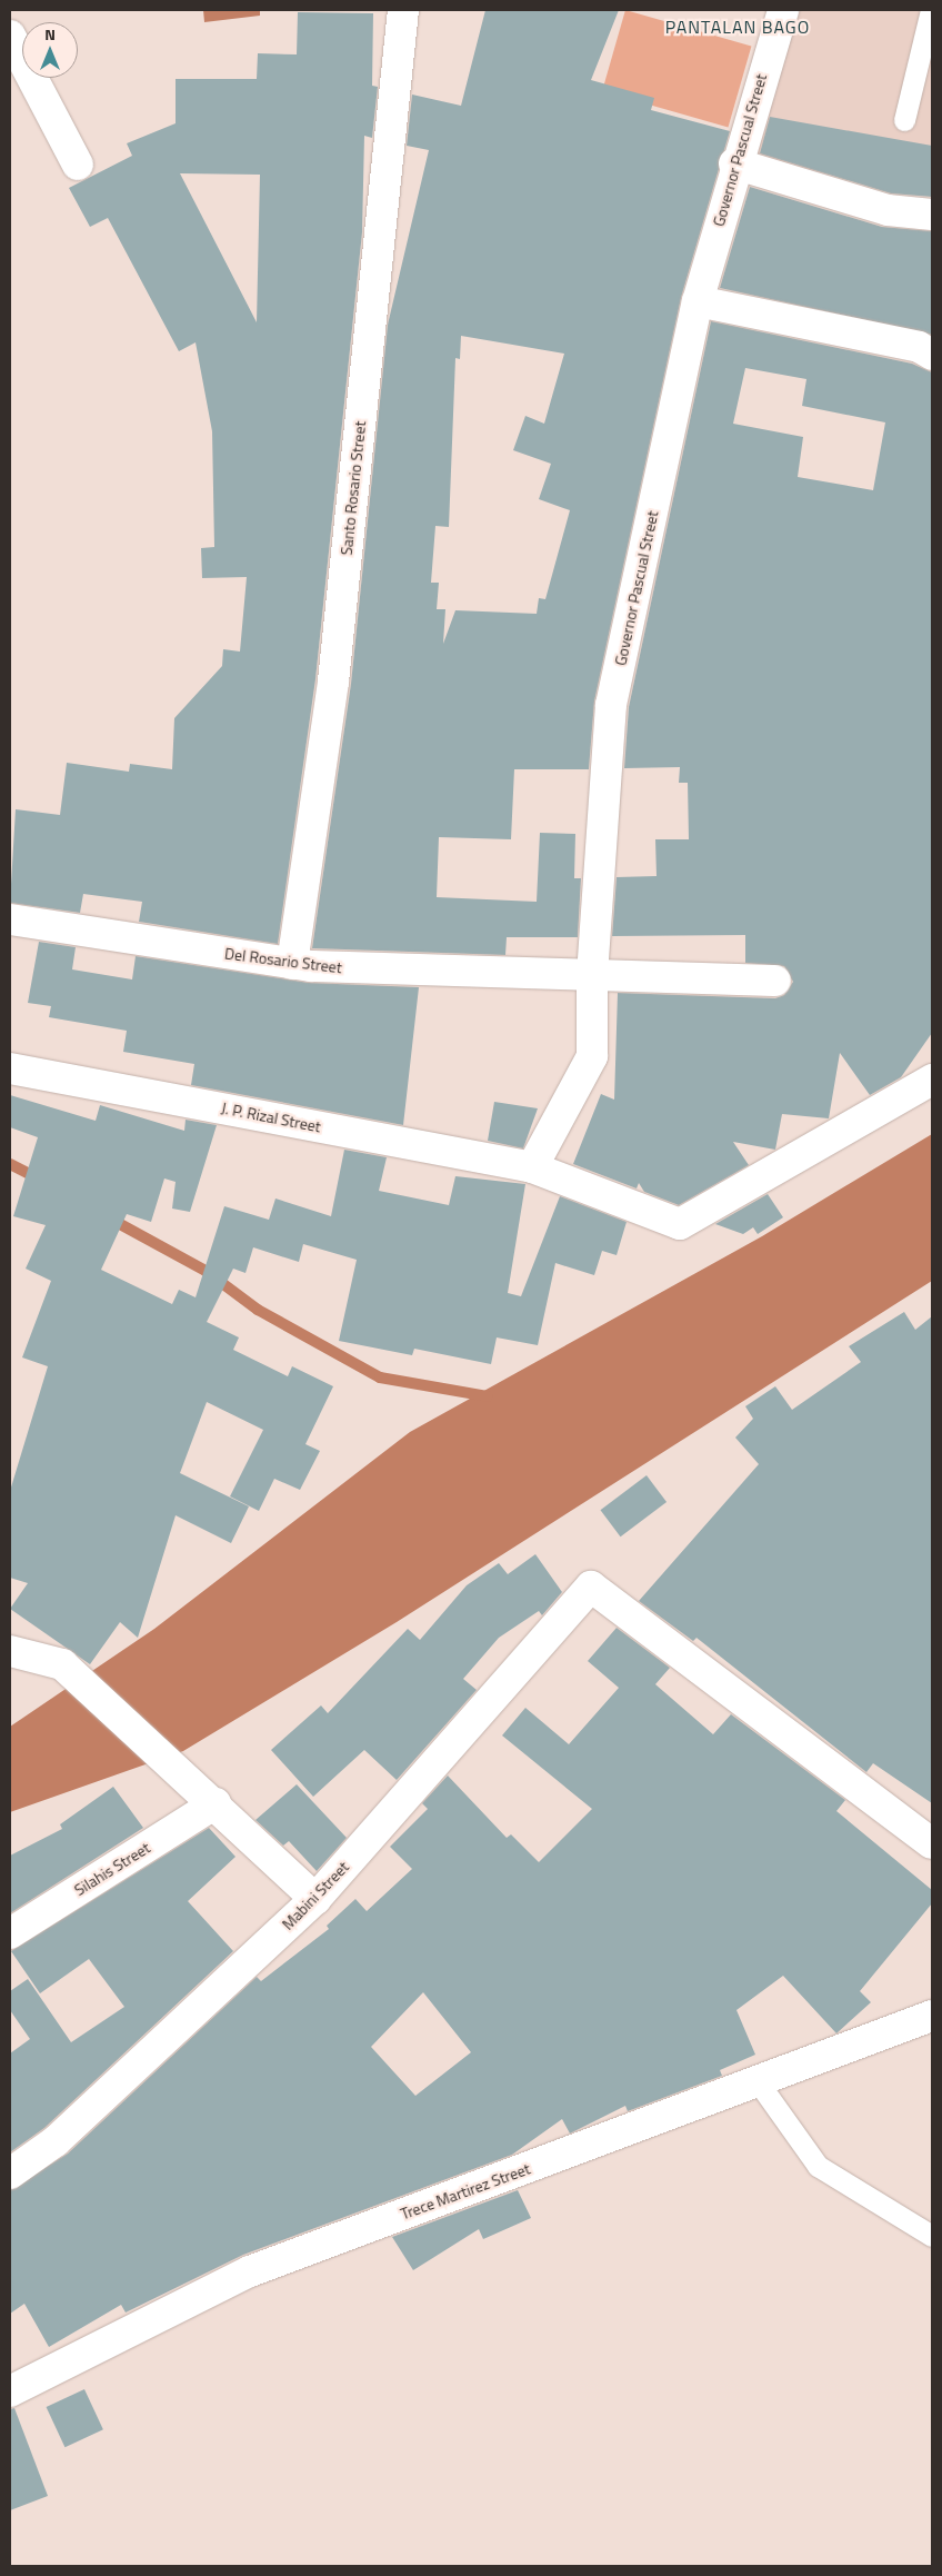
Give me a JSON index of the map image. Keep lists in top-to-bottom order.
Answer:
{
  "streets": {
    "street": [
      "Governor Pascual Street",
      "Santo Rosario Street",
      "Del Rosario Street",
      "J. P. Rizal Street",
      "Silahis Street",
      "Mabini Street",
      "Trece Martirez Street"
    ]
  },
  "crossings": [
    ["Governor Pascual Street", "Del Rosario Street"],
    ["Governor Pascual Street", "J. P. Rizal Street"],
    ["Santo Rosario Street", "Del Rosario Street"]
  ],
  "districts": ["PANTALAN BAGO"],
  "north": "top"
}
